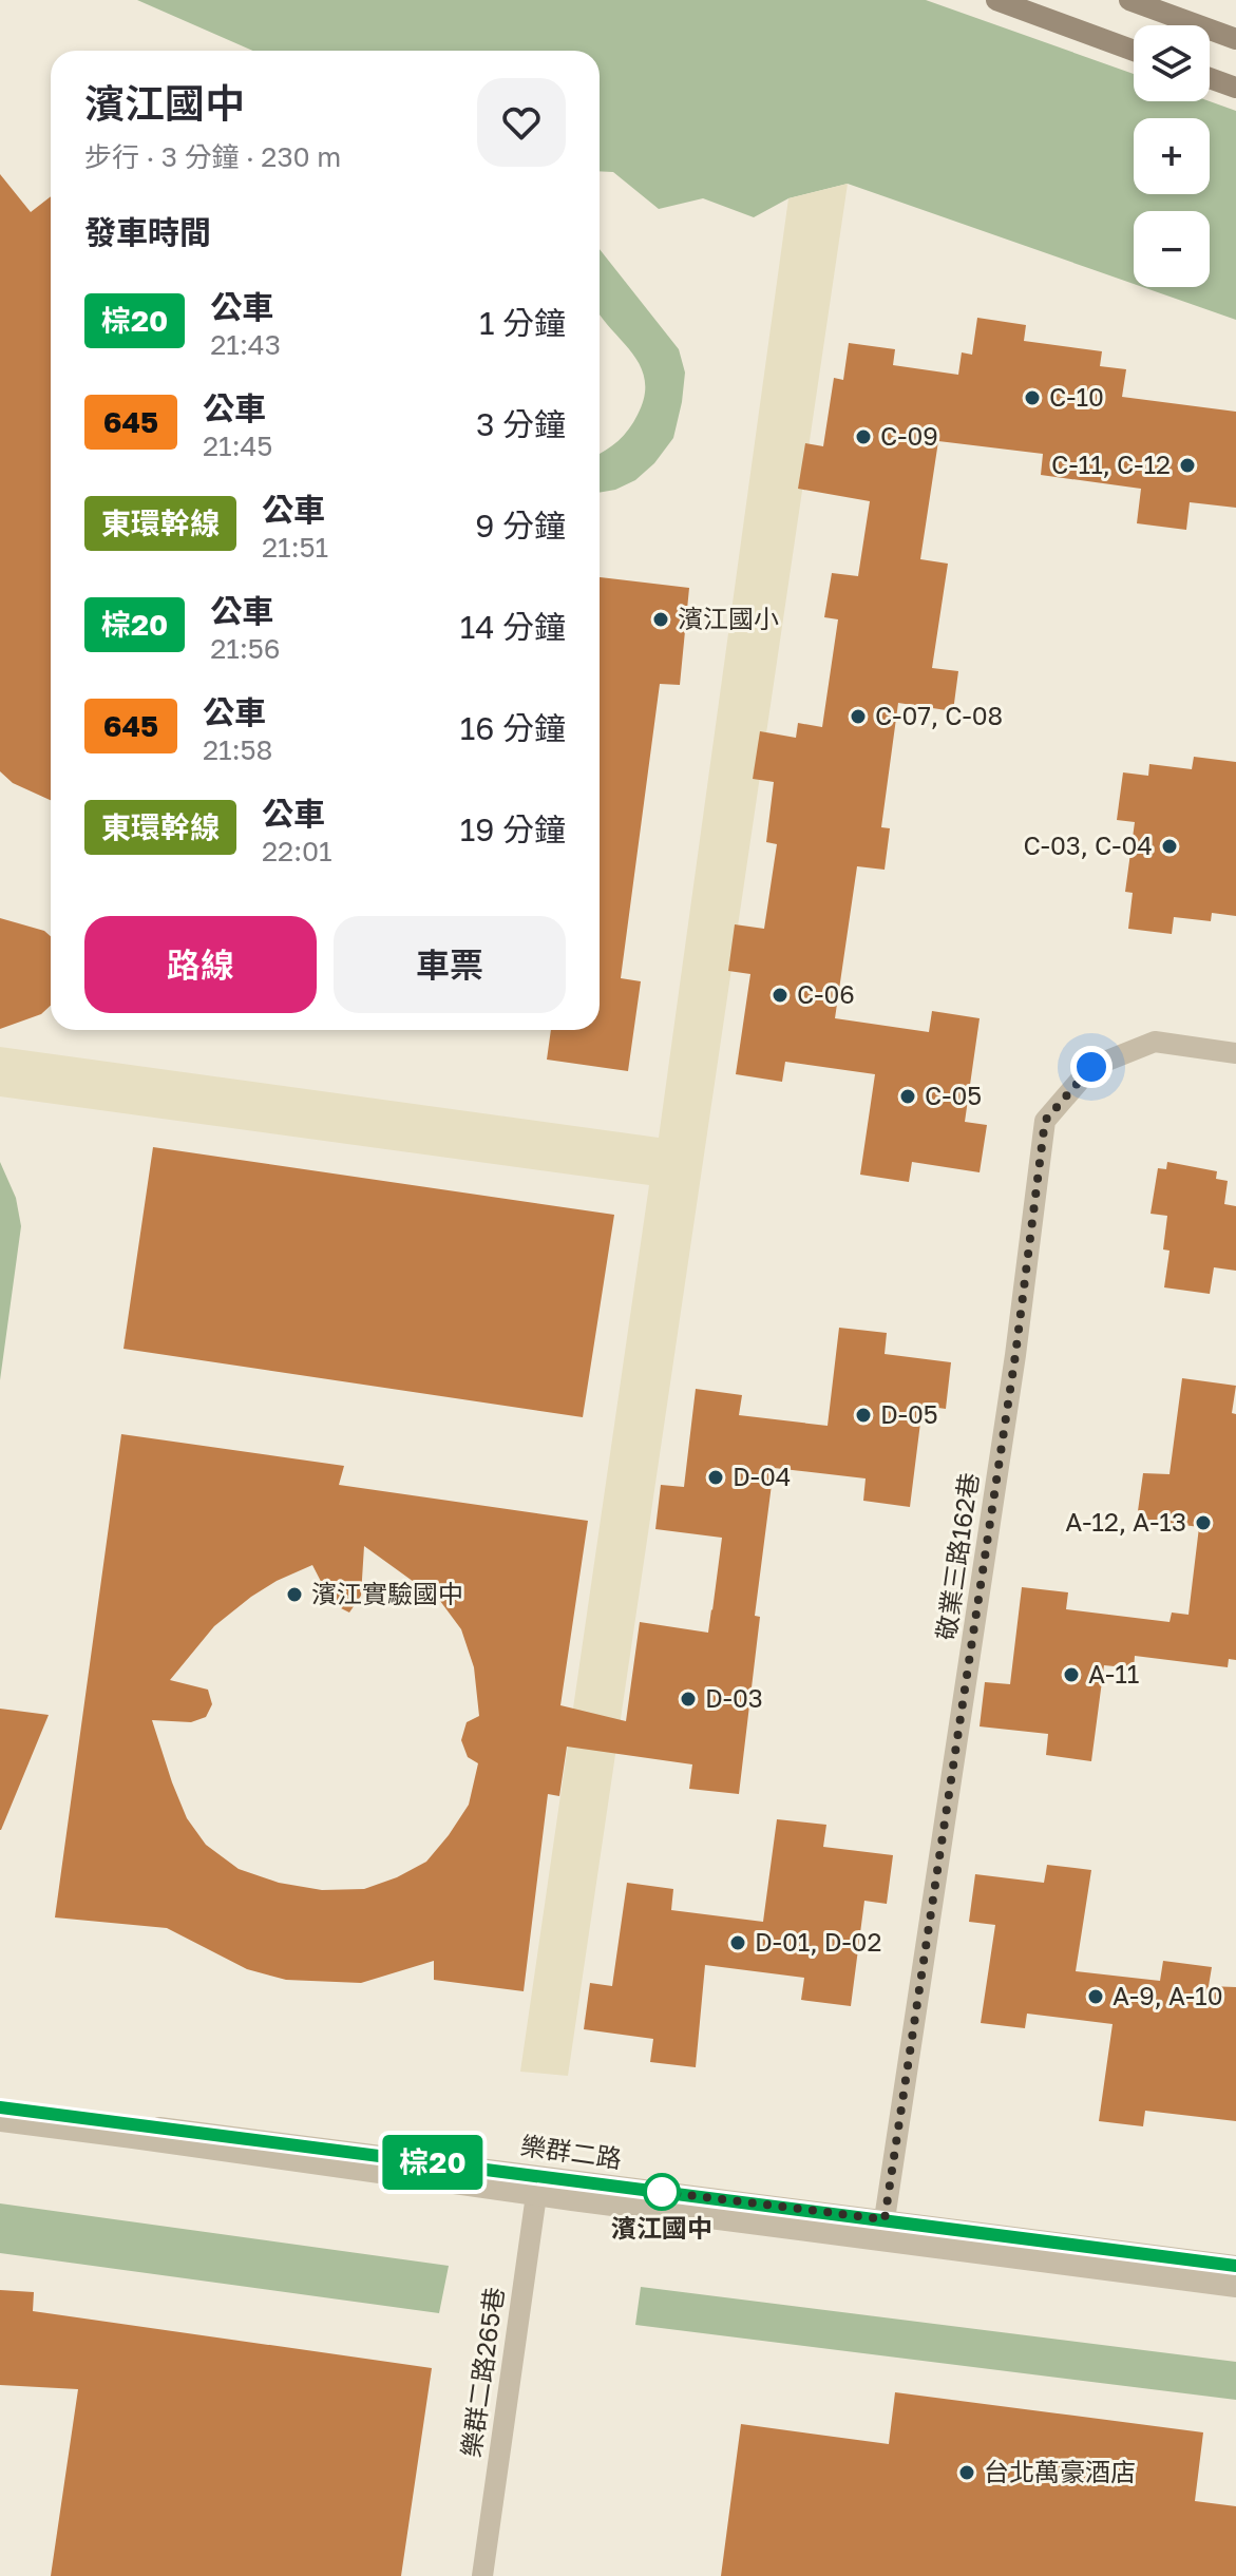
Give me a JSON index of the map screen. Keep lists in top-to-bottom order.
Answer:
{
  "streets": {
    "street": ["敬業三路162巷", "樂群二路", "樂群二路265巷"]
  },
  "crossings": [
    ["敬業三路162巷", "樂群二路"],
    ["樂群二路", "樂群二路265巷"]
  ],
  "places": [
    "C-10",
    "C-09",
    "C-11, C-12",
    "濱江國小",
    "C-07, C-08",
    "C-03, C-04",
    "C-06",
    "C-05",
    "D-05",
    "D-04",
    "A-12, A-13",
    "濱江實驗國中",
    "A-11",
    "D-03",
    "D-01, D-02",
    "A-9, A-10",
    "濱江國中",
    "台北萬豪酒店"
  ],
  "lines": ["bus line 棕20"],
  "page": {
    "on_map": "棕20",
    "map_buttons": ["+", "−"],
    "heading": [
      ["濱江國中", "步行 · 3 分鐘 · 230 m"],
      "發車時間"
    ],
    "list": [
      {
        "mark": "棕20",
        "name": "公車",
        "note": "21:43",
        "value": "1 分鐘"
      },
      {
        "mark": "645",
        "name": "公車",
        "note": "21:45",
        "value": "3 分鐘"
      },
      {
        "mark": "東環幹線",
        "name": "公車",
        "note": "21:51",
        "value": "9 分鐘"
      },
      {
        "mark": "棕20",
        "name": "公車",
        "note": "21:56",
        "value": "14 分鐘"
      },
      {
        "mark": "645",
        "name": "公車",
        "note": "21:58",
        "value": "16 分鐘"
      },
      {
        "mark": "東環幹線",
        "name": "公車",
        "note": "22:01",
        "value": "19 分鐘"
      }
    ],
    "buttons": ["路線", "車票"]
  }
}
